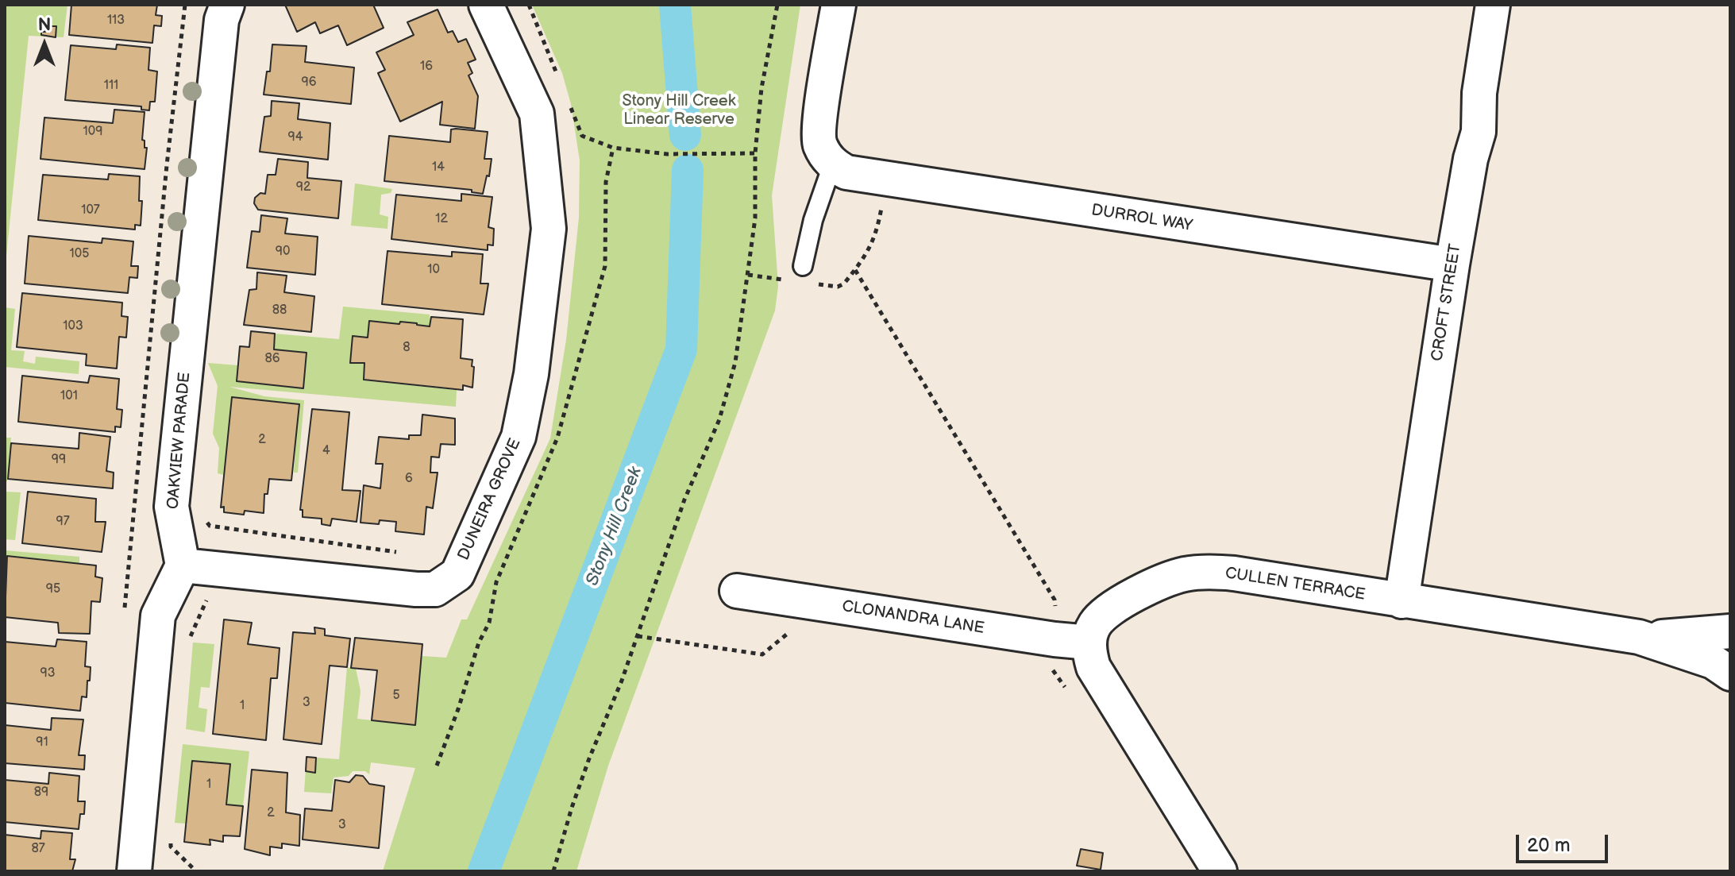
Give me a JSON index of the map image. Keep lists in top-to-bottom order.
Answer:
{
  "streets": {
    "street": [
      "DURROL WAY",
      "CROFT STREET",
      "OAKVIEW PARADE",
      "DUNEIRA GROVE",
      "CULLEN TERRACE",
      "CLONANDRA LANE"
    ]
  },
  "crossings": [
    ["DURROL WAY", "CROFT STREET"],
    ["CROFT STREET", "CULLEN TERRACE"],
    ["OAKVIEW PARADE", "DUNEIRA GROVE"],
    ["CULLEN TERRACE", "CLONANDRA LANE"]
  ],
  "water": ["Stony Hill Creek"],
  "parks": ["Stony Hill Creek Linear Reserve"],
  "house_numbers": [
    "113",
    "16",
    "96",
    "111",
    "109",
    "94",
    "14",
    "92",
    "107",
    "12",
    "90",
    "105",
    "10",
    "88",
    "103",
    "8",
    "86",
    "101",
    "2",
    "4",
    "99",
    "6",
    "97",
    "95",
    "93",
    "5",
    "3",
    "1",
    "91",
    "1",
    "89",
    "2",
    "3",
    "87"
  ],
  "scale_bar": "20 m",
  "north": "top"
}
